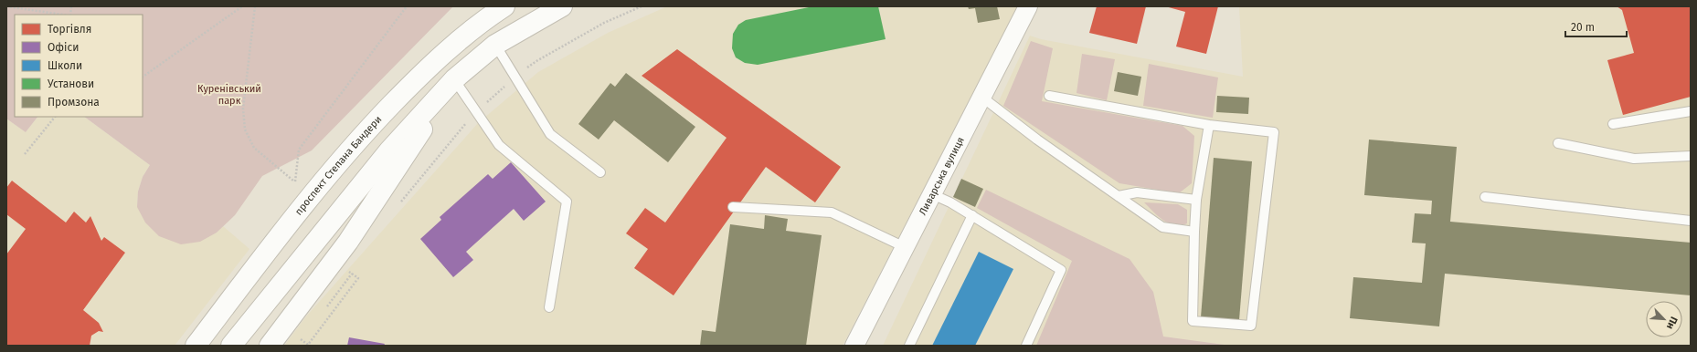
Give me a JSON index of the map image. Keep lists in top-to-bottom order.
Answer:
{
  "streets": {
    "main road": ["проспект Степана Бандери"],
    "street": ["Ливарська вулиця"]
  },
  "parks": ["Куренівський парк"],
  "legend": [
    "Торгівля",
    "Офіси",
    "Школи",
    "Установи",
    "Промзона"
  ],
  "scale_bar": "20 m",
  "north": "bottom right"
}
